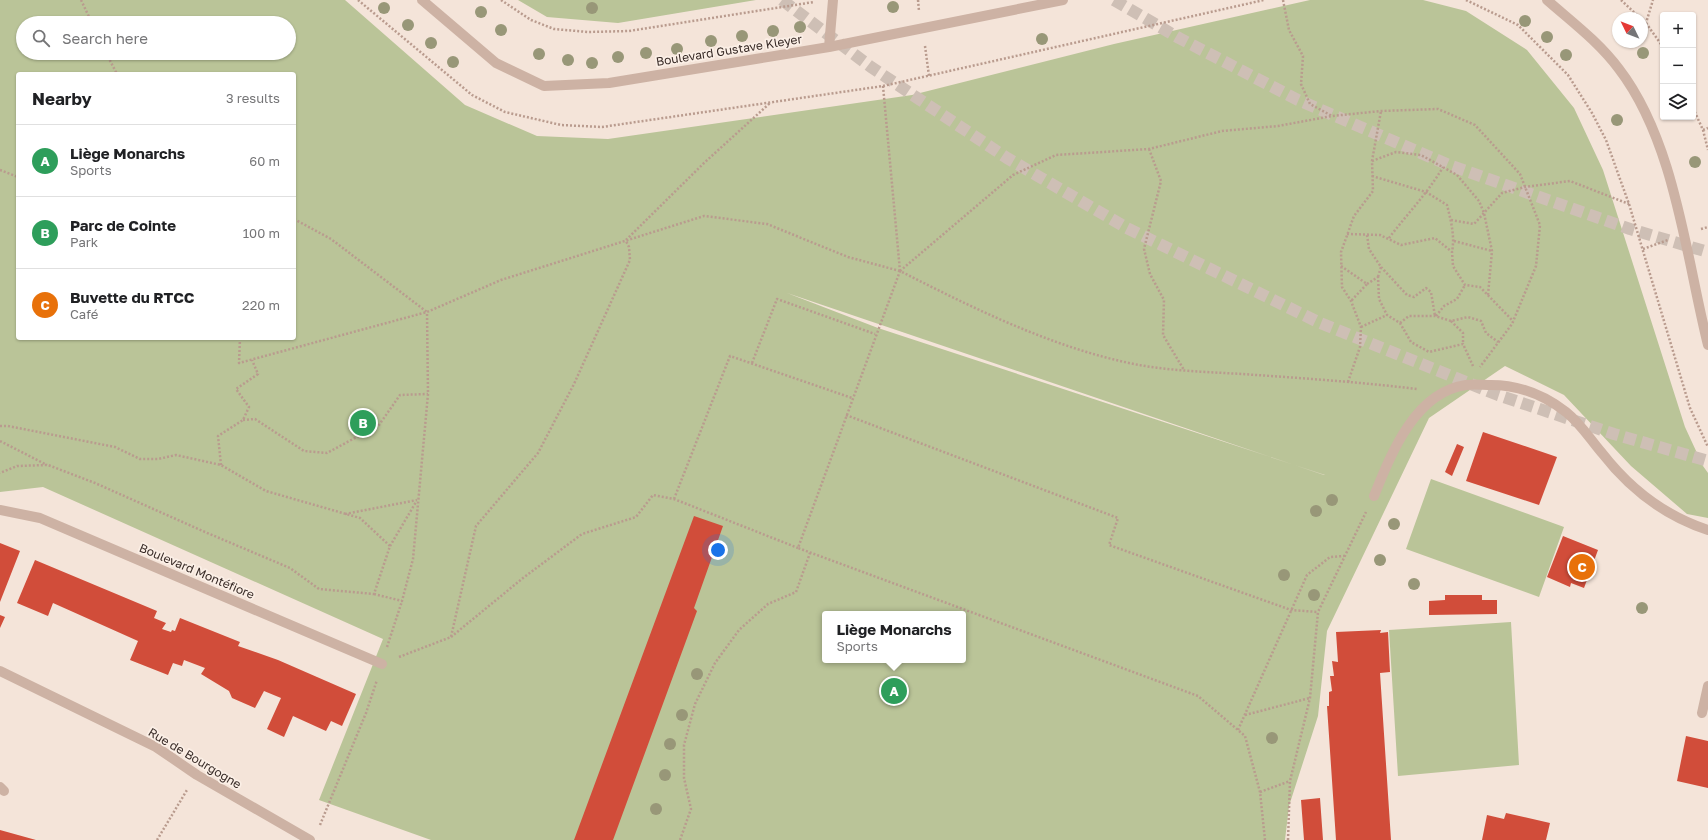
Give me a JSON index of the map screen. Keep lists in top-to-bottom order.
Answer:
{
  "streets": {
    "street": ["Boulevard Gustave Kleyer", "Boulevard Montéfiore", "Rue de Bourgogne"]
  },
  "north": "top left",
  "page": {
    "map_buttons": ["+", "−"],
    "search": "Search here",
    "heading": ["Nearby", "3 results"],
    "list": [
      {
        "mark": "A",
        "name": "Liège Monarchs",
        "note": "Sports",
        "value": "60 m"
      },
      {
        "mark": "B",
        "name": "Parc de Cointe",
        "note": "Park",
        "value": "100 m"
      },
      {
        "mark": "C",
        "name": "Buvette du RTCC",
        "note": "Café",
        "value": "220 m"
      }
    ],
    "pins": ["B", "C", "A"],
    "popup": ["Liège Monarchs", "Sports"]
  }
}
